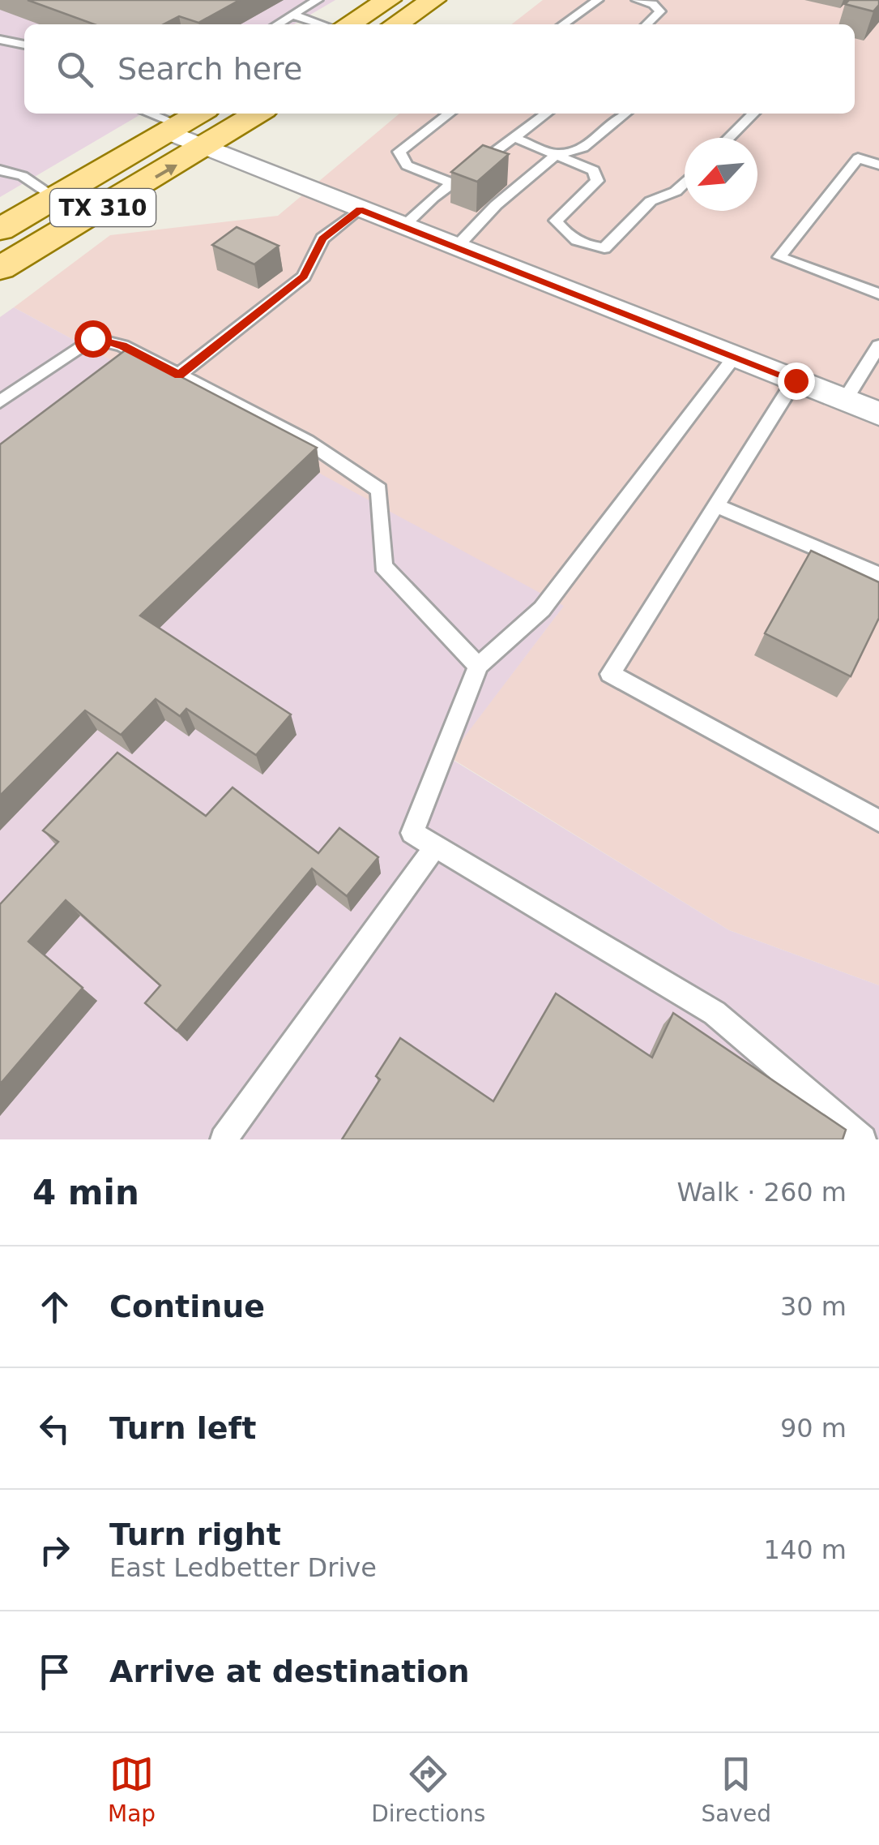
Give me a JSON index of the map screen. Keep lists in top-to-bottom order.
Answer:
{
  "streets": {
    "main road": ["TX 310"]
  },
  "north": "bottom left",
  "page": {
    "search": "Search here",
    "heading": ["4 min", "Walk · 260 m"],
    "list": [
      ["Continue", "30 m"],
      ["Turn left", "90 m"],
      ["Turn right", "East Ledbetter Drive", "140 m"],
      "Arrive at destination"
    ],
    "nav": ["Map", "Directions", "Saved"]
  }
}
